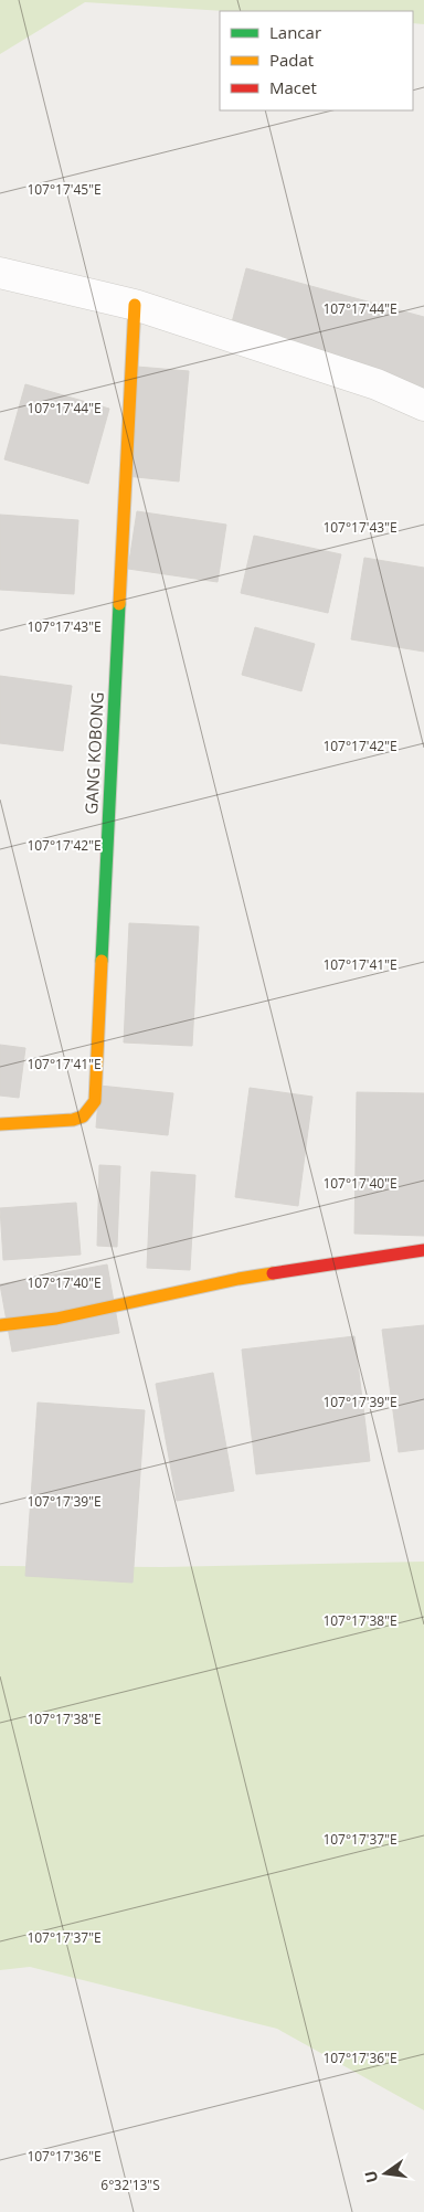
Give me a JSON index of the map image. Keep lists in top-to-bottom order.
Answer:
{
  "streets": {
    "street": ["GANG KOBONG"]
  },
  "legend": ["Lancar", "Padat", "Macet"],
  "north": "left",
  "coordinates": [
    "107°17'45\"E",
    "107°17'44\"E",
    "107°17'43\"E",
    "107°17'42\"E",
    "107°17'41\"E",
    "107°17'40\"E",
    "107°17'39\"E",
    "107°17'38\"E",
    "107°17'37\"E",
    "107°17'36\"E",
    "6°32'13\"S"
  ]
}
